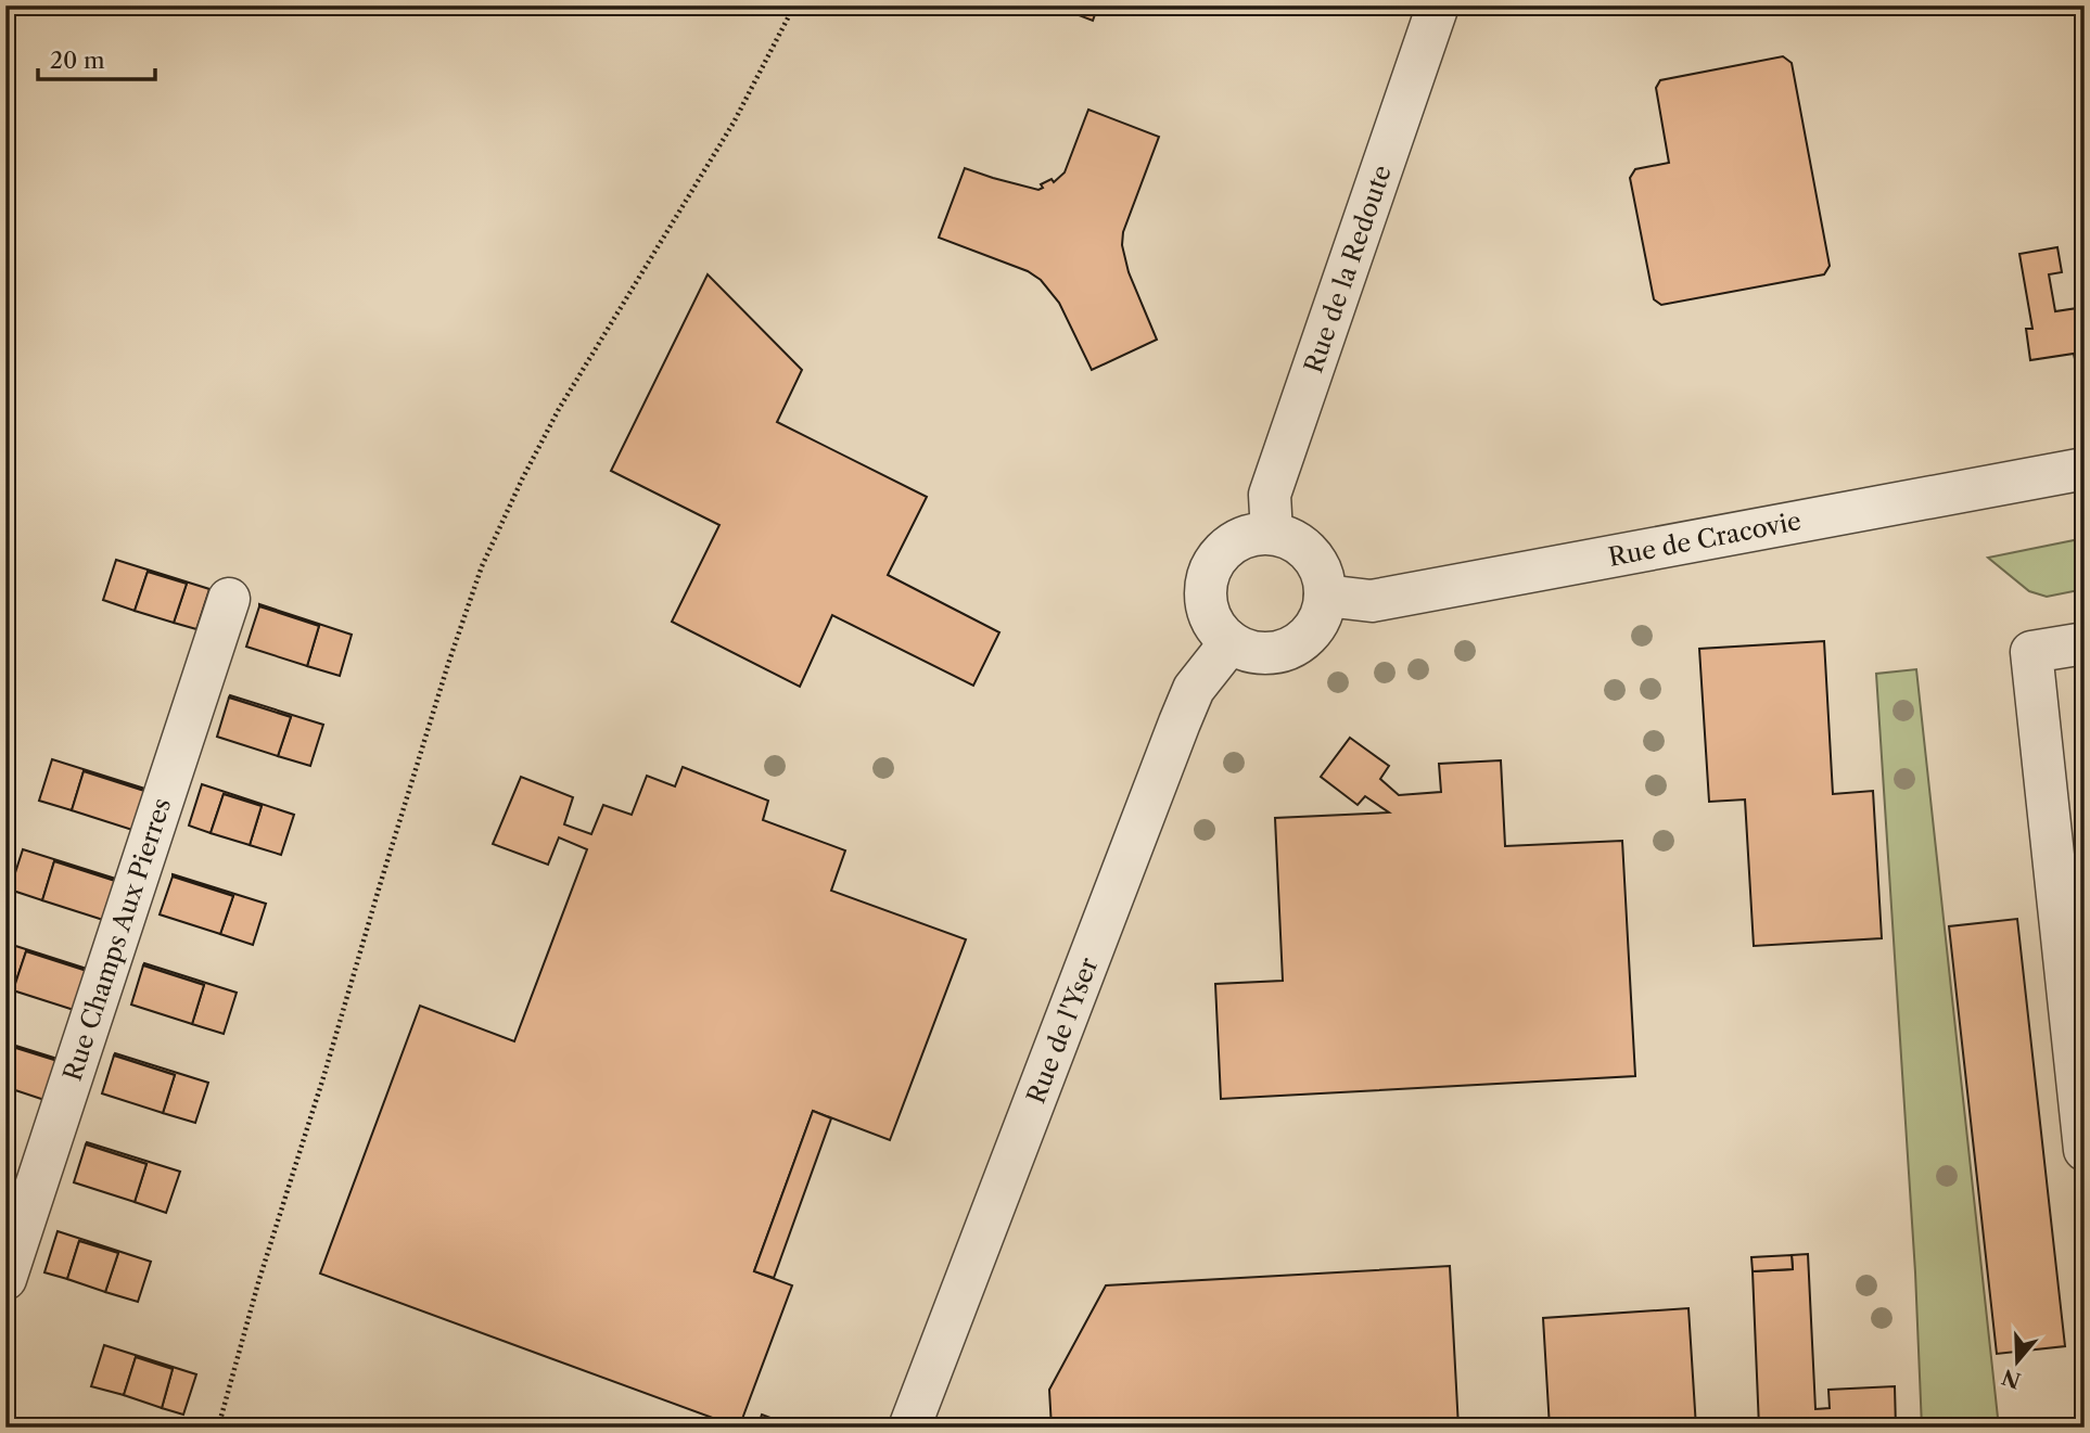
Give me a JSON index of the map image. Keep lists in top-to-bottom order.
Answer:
{
  "streets": {
    "street": [
      "Rue de la Redoute",
      "Rue de Cracovie",
      "Rue Champs Aux Pierres",
      "Rue de l'Yser"
    ]
  },
  "crossings": [
    ["Rue de la Redoute", "Rue de Cracovie"],
    ["Rue de la Redoute", "Rue de l'Yser"],
    ["Rue de Cracovie", "Rue de l'Yser"]
  ],
  "scale_bar": "20 m",
  "north": "bottom"
}
